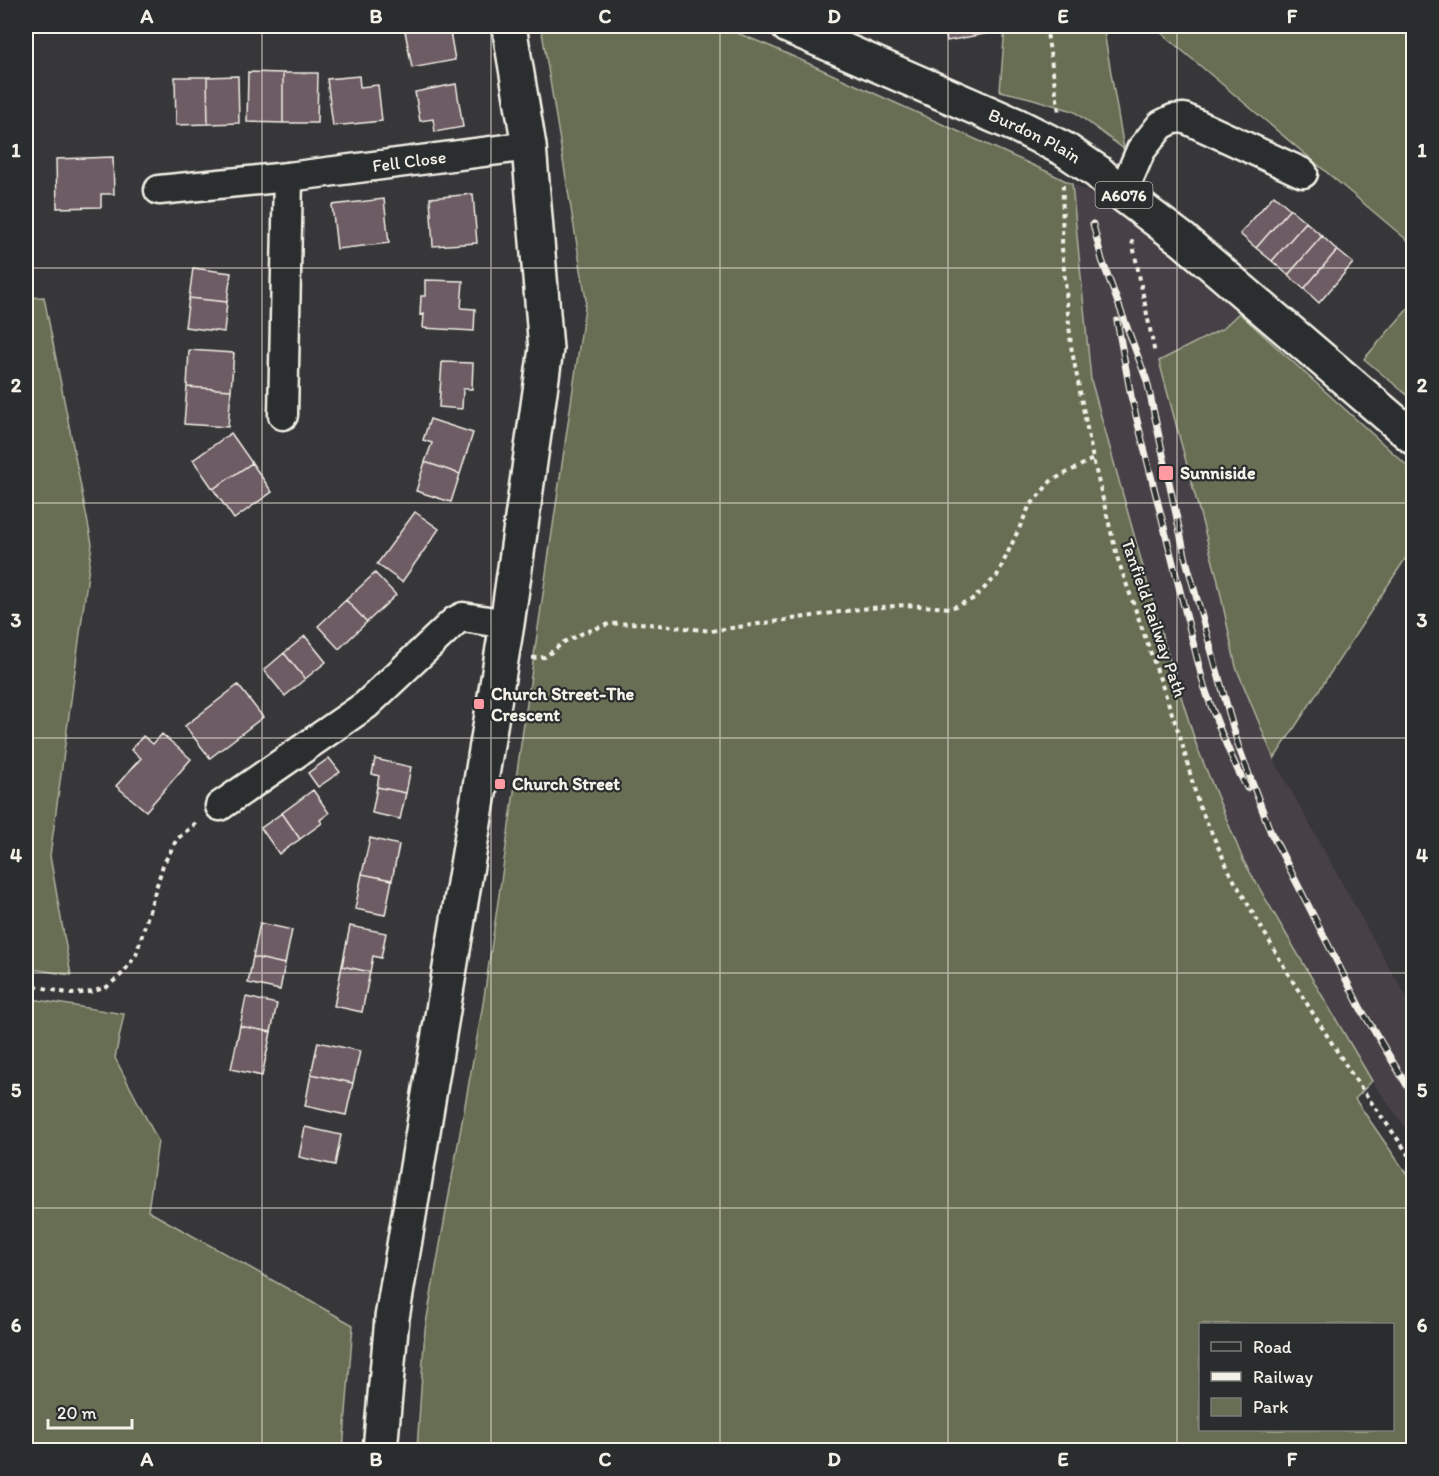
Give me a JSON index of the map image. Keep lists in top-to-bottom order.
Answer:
{
  "streets": {
    "main road": ["Burdon Plain", "A6076"],
    "street": ["Fell Close"],
    "path": ["Tanfield Railway Path"]
  },
  "crossings": [
    ["Burdon Plain", "Tanfield Railway Path"]
  ],
  "places": {
    "transit": ["Sunniside", "Church Street-The Crescent", "Church Street"]
  },
  "legend": ["Road", "Railway", "Park"],
  "scale_bar": "20 m",
  "grid": {
    "columns": [
      "A",
      "B",
      "C",
      "D",
      "E",
      "F"
    ],
    "rows": [
      "1",
      "2",
      "3",
      "4",
      "5",
      "6"
    ]
  }
}
